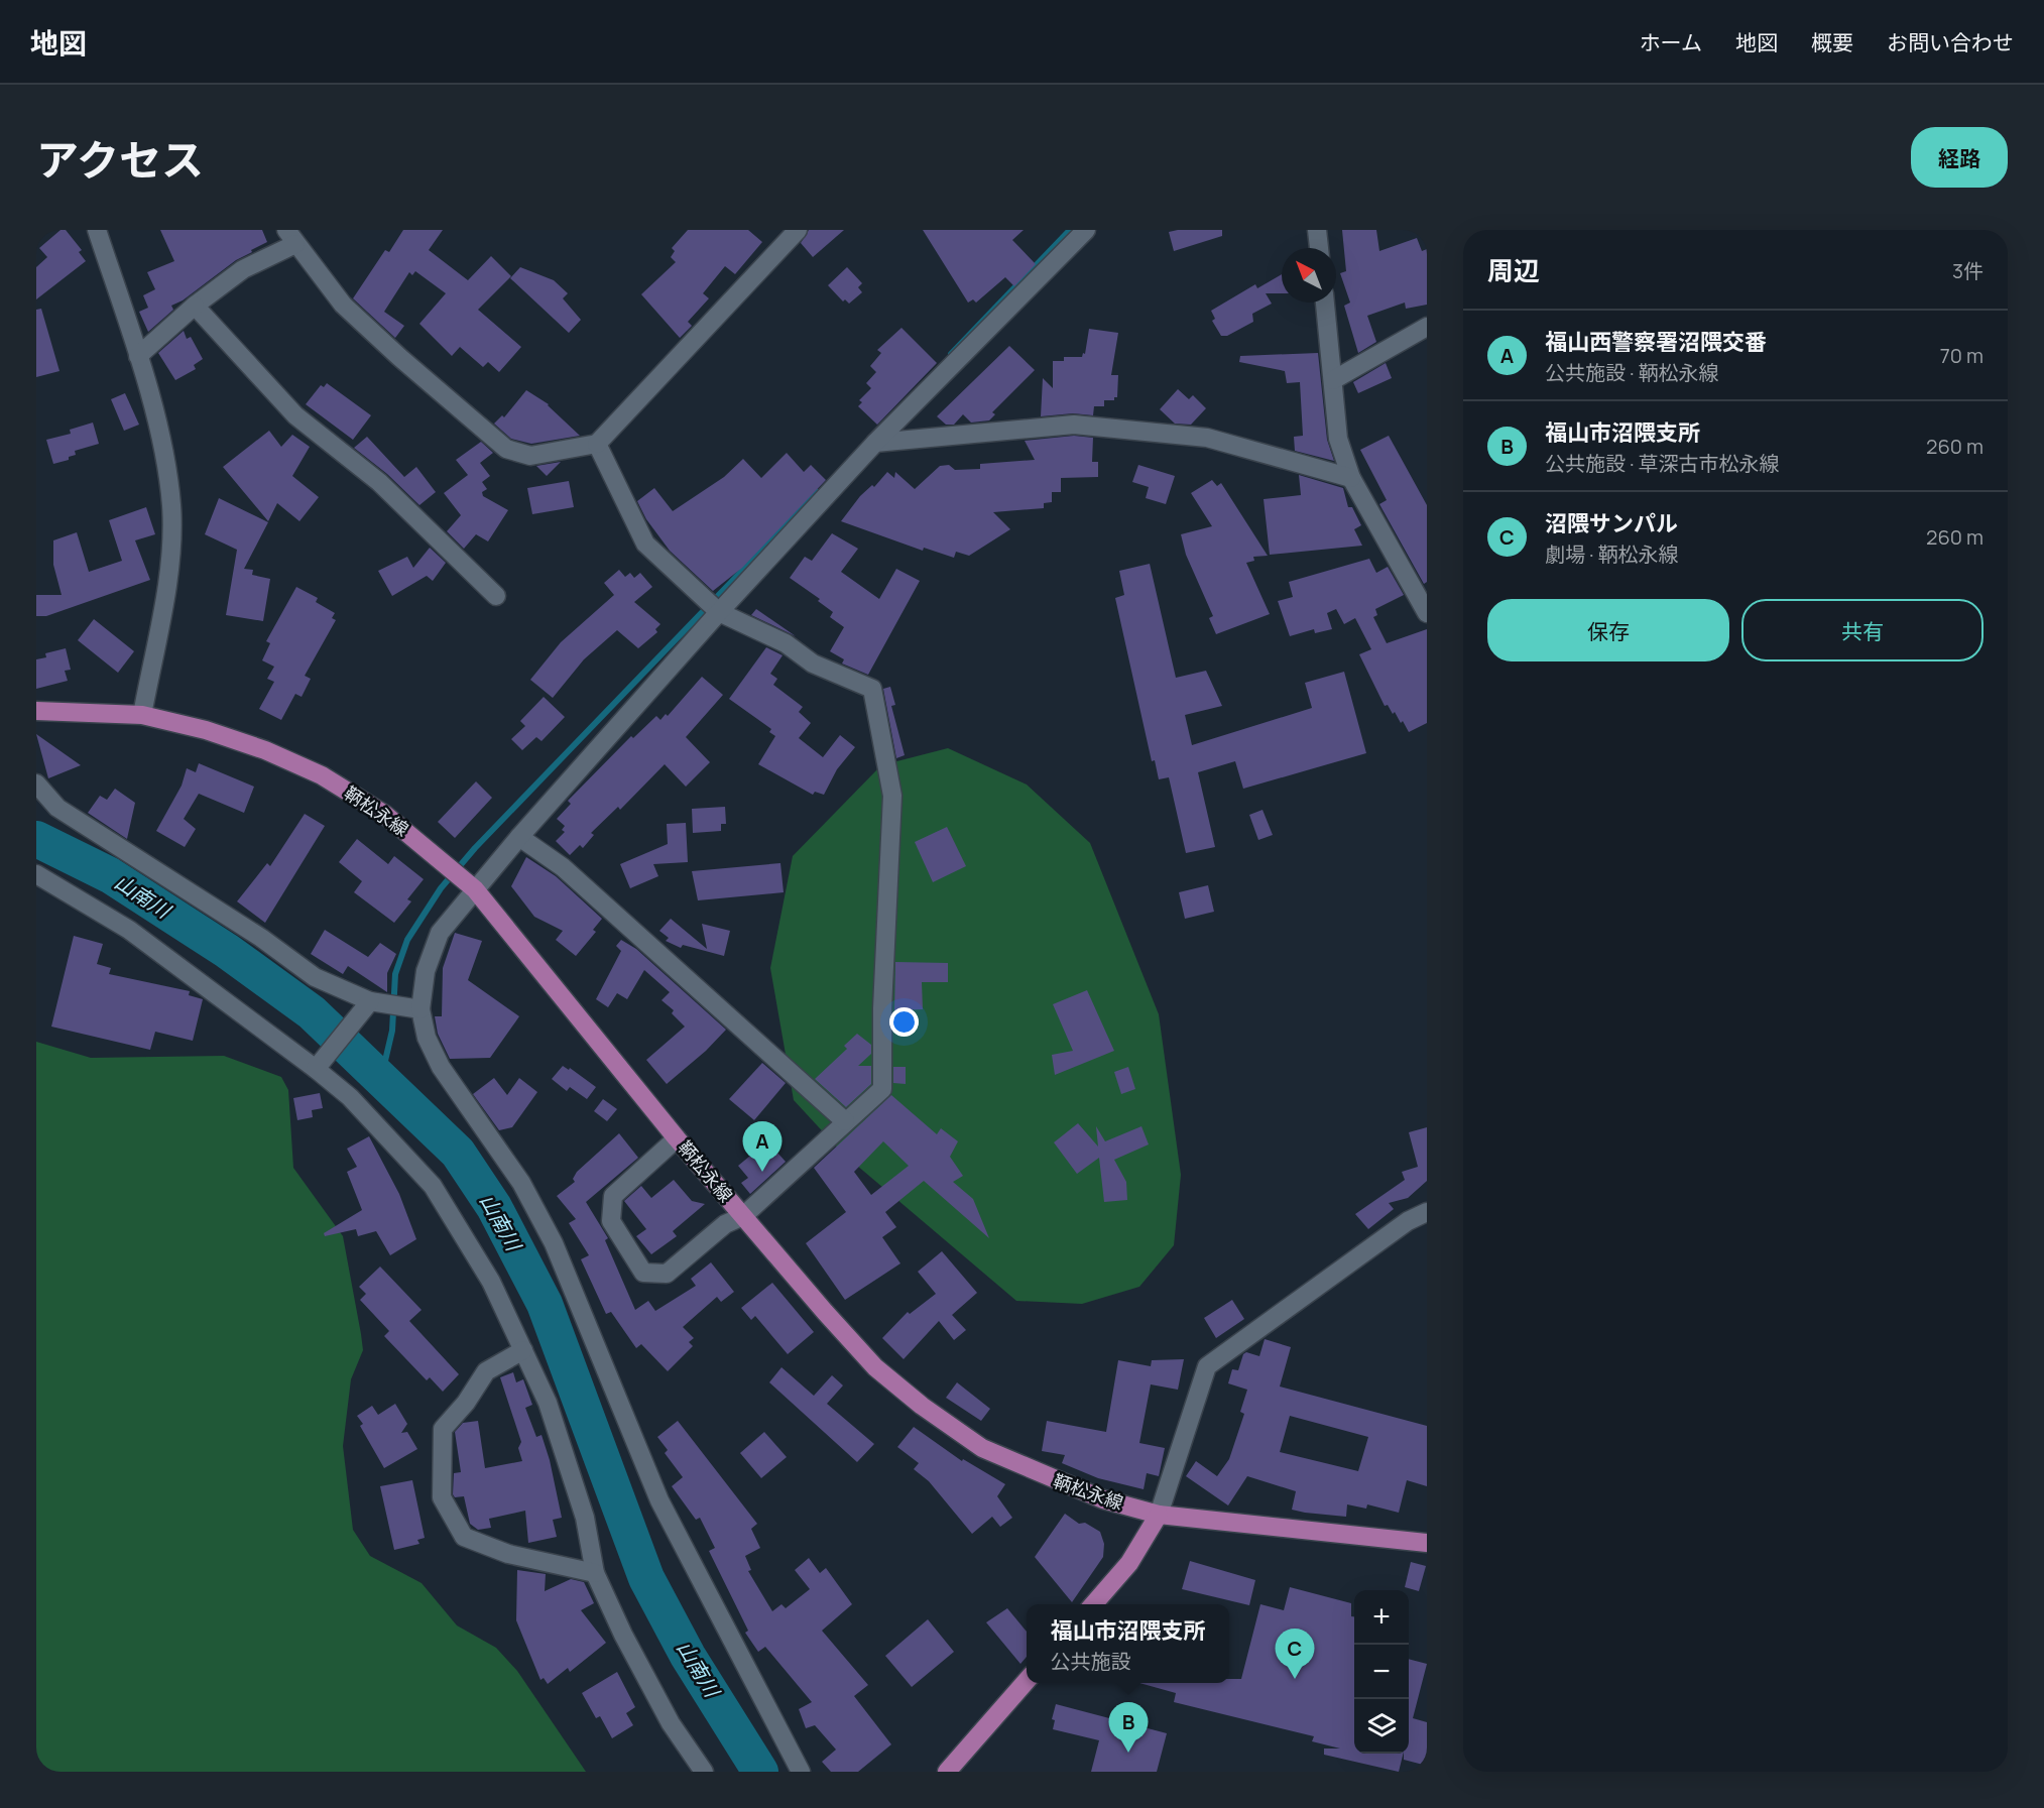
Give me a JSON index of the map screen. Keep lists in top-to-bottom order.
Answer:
{
  "streets": {
    "main road": ["鞆松永線"]
  },
  "water": ["山南川"],
  "north": "top left",
  "page": {
    "header": "地図",
    "nav": [
      "ホーム",
      "地図",
      "概要",
      "お問い合わせ"
    ],
    "title": "アクセス",
    "buttons": [
      "経路",
      ["保存", "共有"]
    ],
    "heading": ["周辺", "3件"],
    "list": [
      {
        "mark": "A",
        "name": "福山西警察署沼隈交番",
        "note": "公共施設 · 鞆松永線",
        "value": "70 m"
      },
      {
        "mark": "B",
        "name": "福山市沼隈支所",
        "note": "公共施設 · 草深古市松永線",
        "value": "260 m"
      },
      {
        "mark": "C",
        "name": "沼隈サンパル",
        "note": "劇場 · 鞆松永線",
        "value": "260 m"
      }
    ],
    "pins": ["A", "C", "B"],
    "map_buttons": ["+", "−"],
    "popup": ["福山市沼隈支所", "公共施設"]
  }
}
